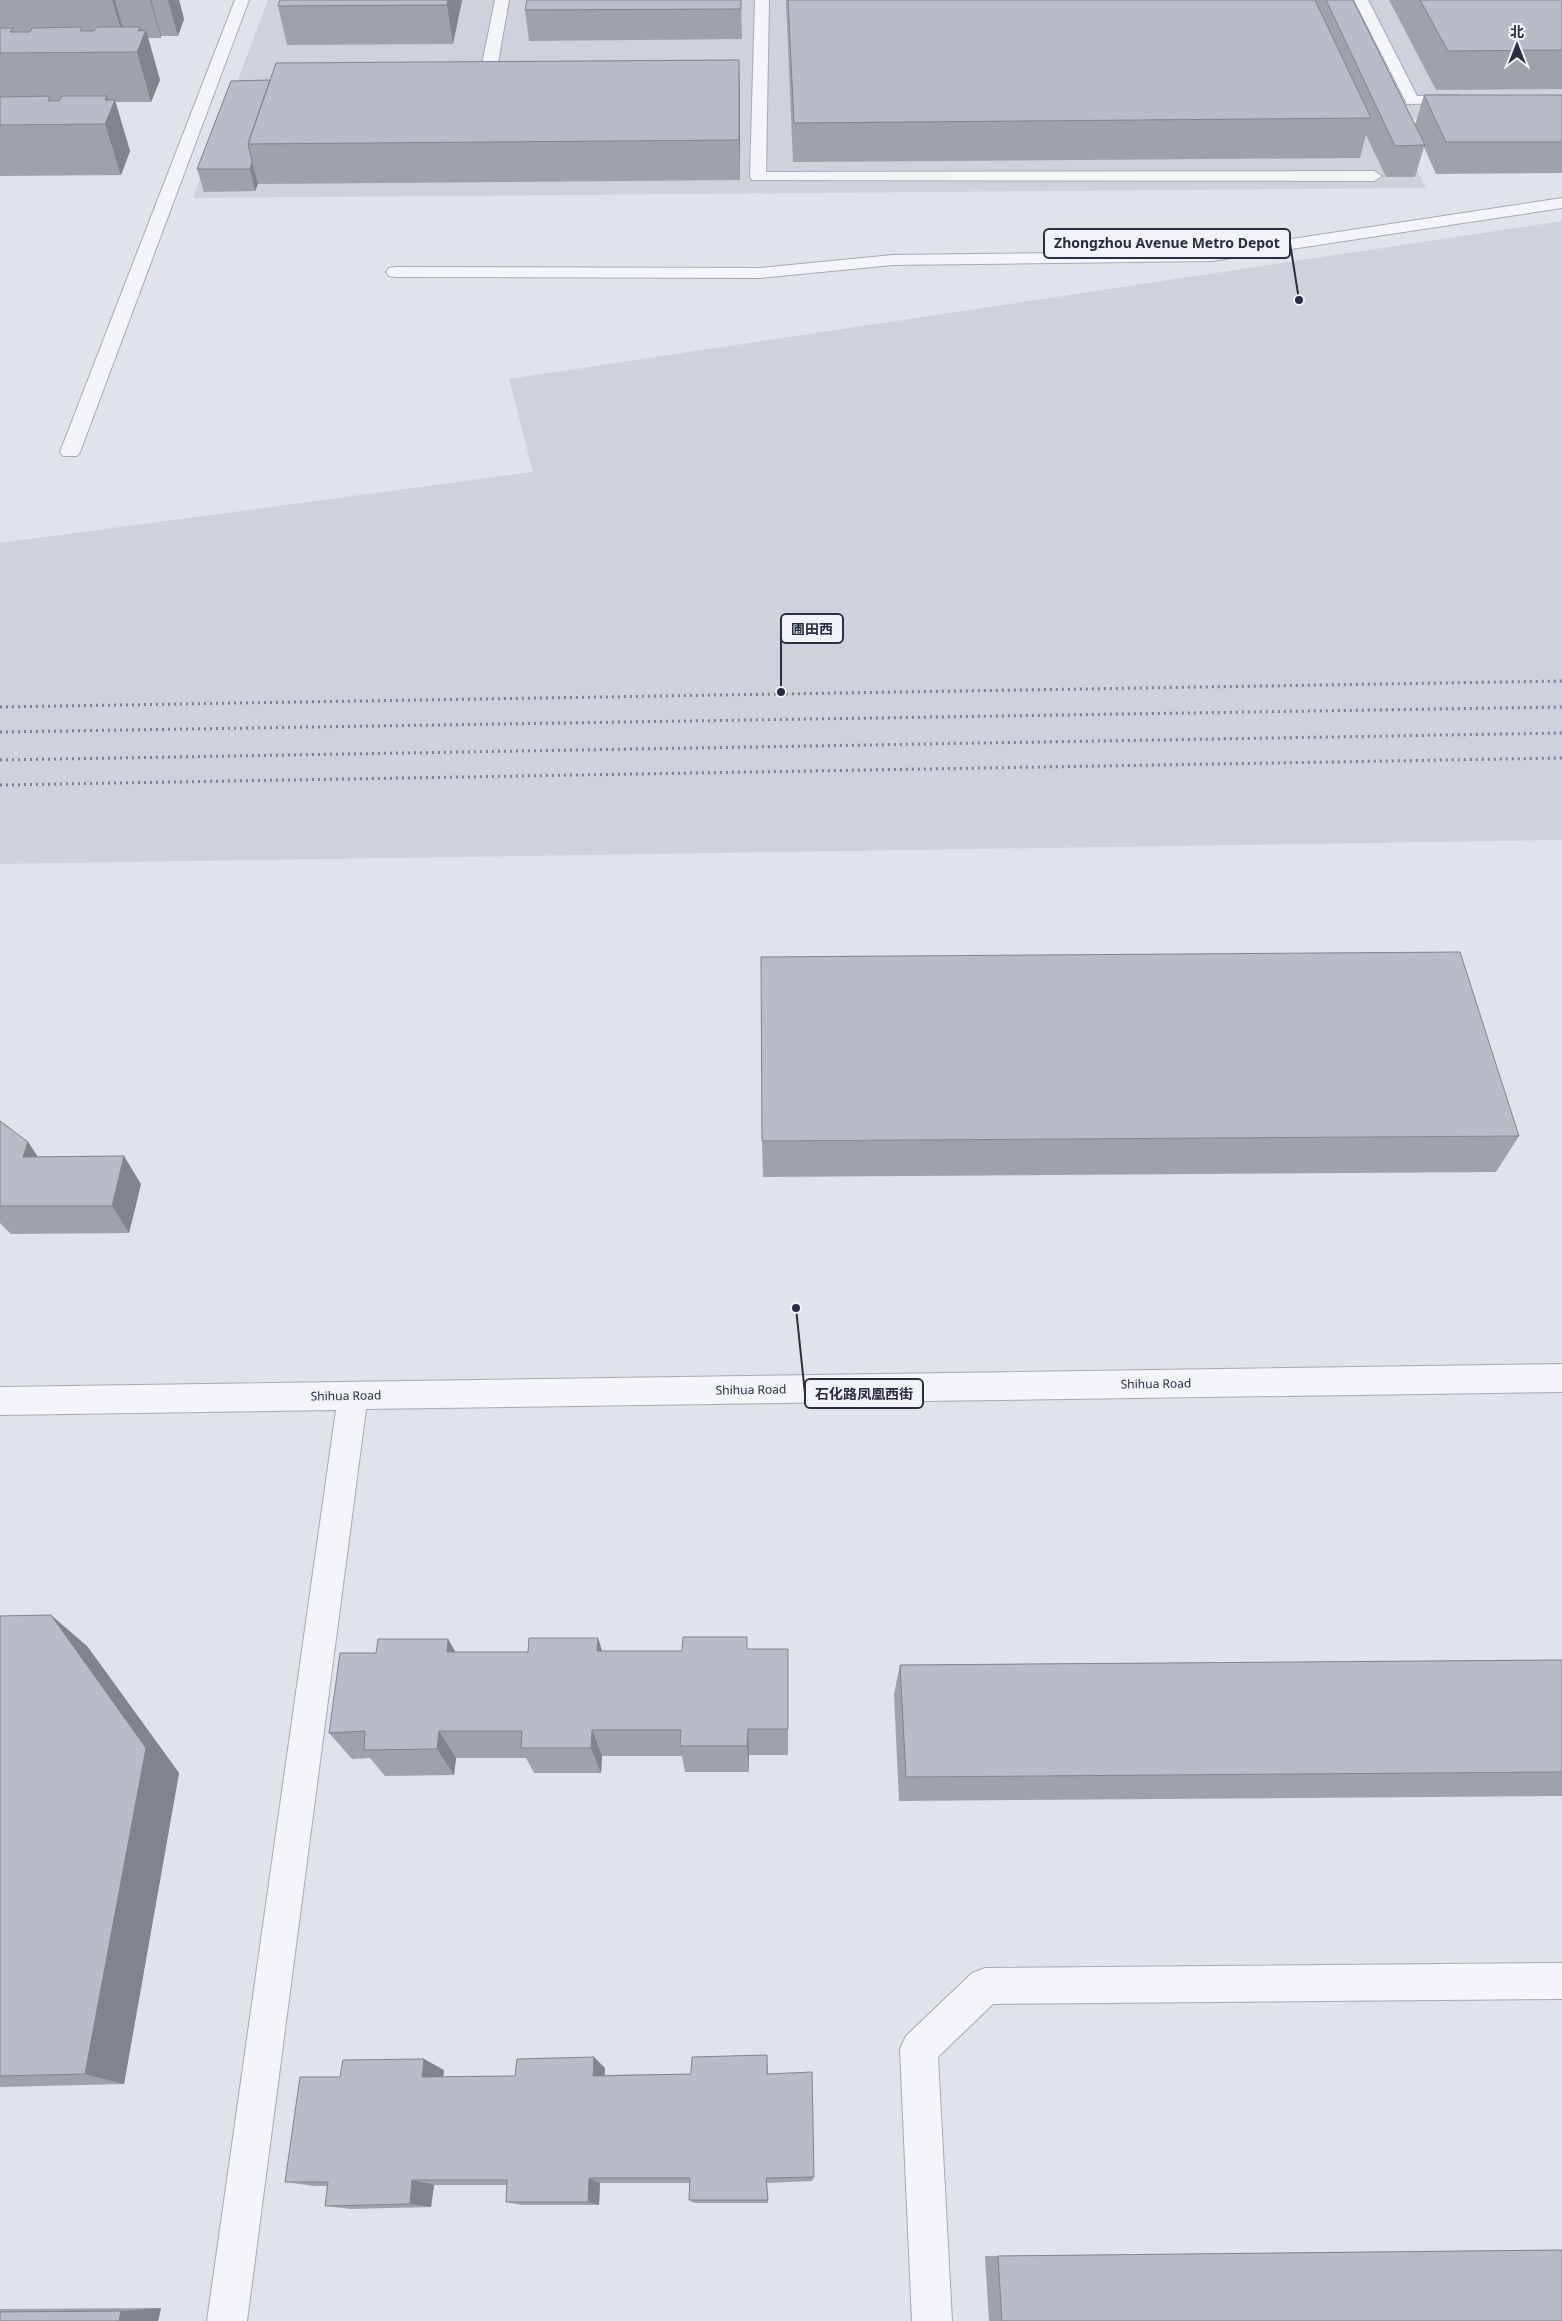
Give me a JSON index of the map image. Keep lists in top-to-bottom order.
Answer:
{
  "streets": {
    "street": ["Shihua Road"]
  },
  "places": ["Zhongzhou Avenue Metro Depot", "圃田西", "石化路凤凰西街"],
  "north": "top"
}
